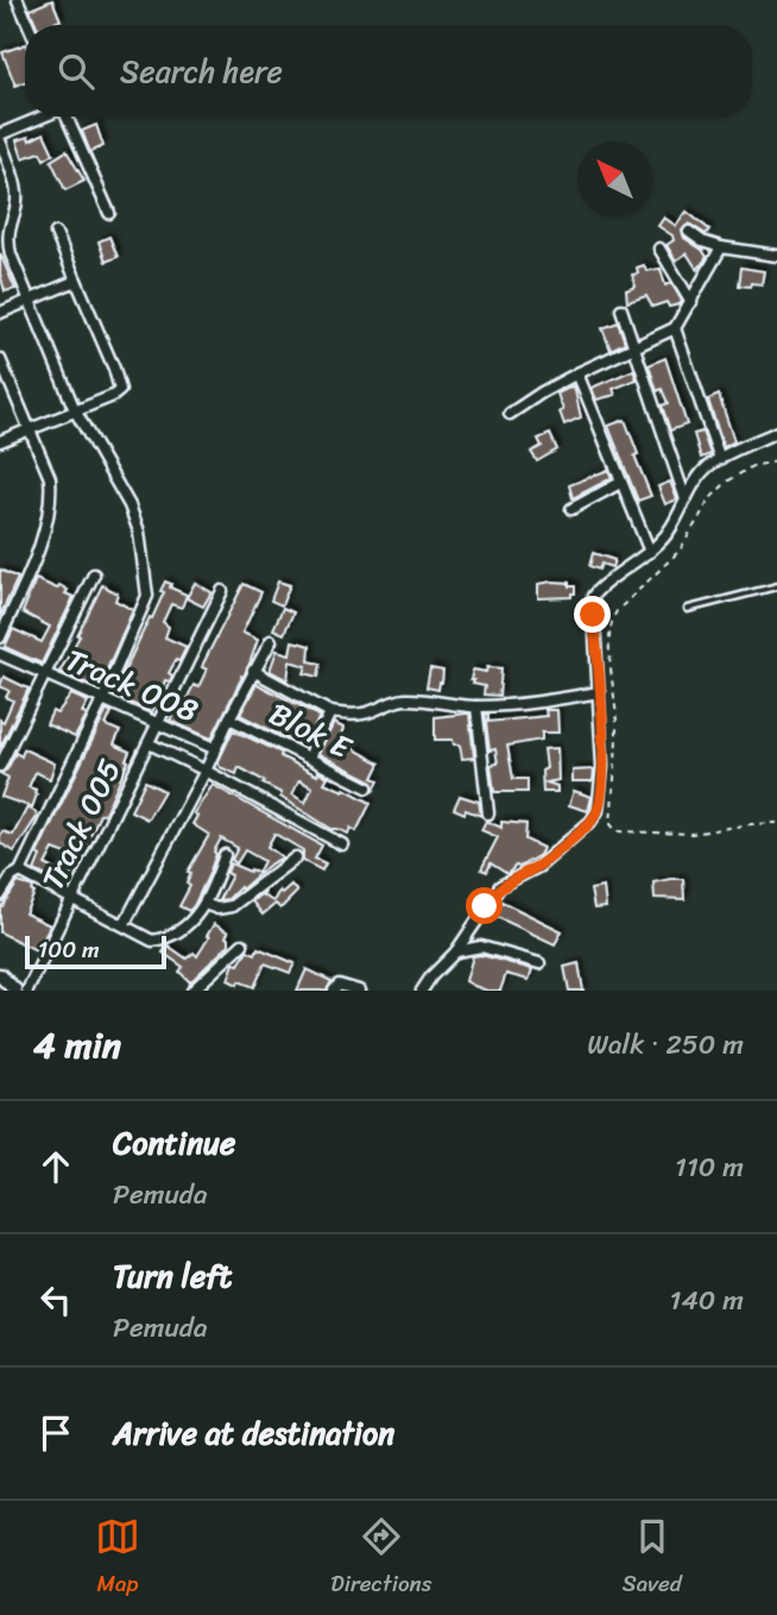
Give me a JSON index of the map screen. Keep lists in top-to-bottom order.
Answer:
{
  "streets": {
    "street": ["Track 008", "Blok E", "Track 005"]
  },
  "crossings": [
    ["Track 008", "Track 005"]
  ],
  "scale_bar": "100 m",
  "north": "top left",
  "page": {
    "search": "Search here",
    "scale": "100 m",
    "heading": ["4 min", "Walk · 250 m"],
    "list": [
      ["Continue", "Pemuda", "110 m"],
      ["Turn left", "Pemuda", "140 m"],
      "Arrive at destination"
    ],
    "nav": ["Map", "Directions", "Saved"]
  }
}
